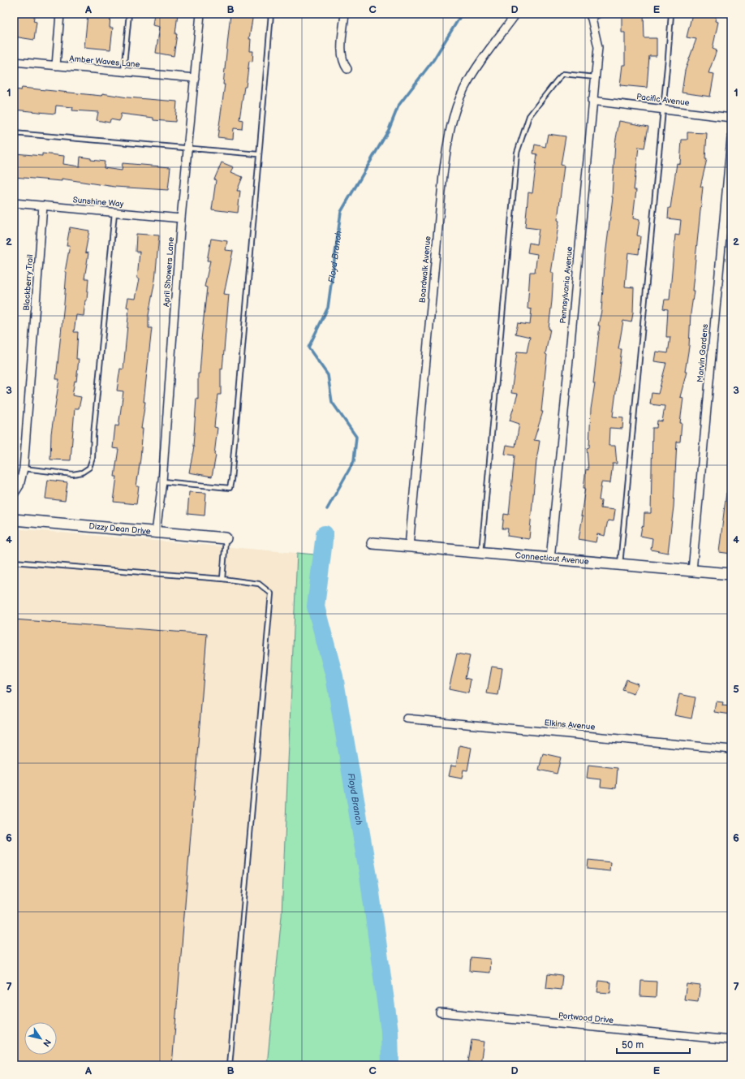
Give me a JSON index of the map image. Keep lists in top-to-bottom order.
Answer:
{
  "streets": {
    "street": [
      "Amber Waves Lane",
      "Pacific Avenue",
      "Sunshine Way",
      "Boardwalk Avenue",
      "April Showers Lane",
      "Blackberry Trail",
      "Pennsylvania Avenue",
      "Marvin Gardens",
      "Dizzy Dean Drive",
      "Connecticut Avenue",
      "Elkins Avenue",
      "Portwood Drive"
    ]
  },
  "crossings": [
    ["Amber Waves Lane", "April Showers Lane"],
    ["Pacific Avenue", "Pennsylvania Avenue"],
    ["Sunshine Way", "April Showers Lane"],
    ["Sunshine Way", "Blackberry Trail"],
    ["Boardwalk Avenue", "Connecticut Avenue"],
    ["April Showers Lane", "Dizzy Dean Drive"],
    ["Pennsylvania Avenue", "Connecticut Avenue"],
    ["Marvin Gardens", "Connecticut Avenue"]
  ],
  "water": ["Floyd Branch"],
  "scale_bar": "50 m",
  "north": "bottom right",
  "grid": {
    "columns": [
      "A",
      "B",
      "C",
      "D",
      "E"
    ],
    "rows": [
      "1",
      "2",
      "3",
      "4",
      "5",
      "6",
      "7"
    ]
  }
}
